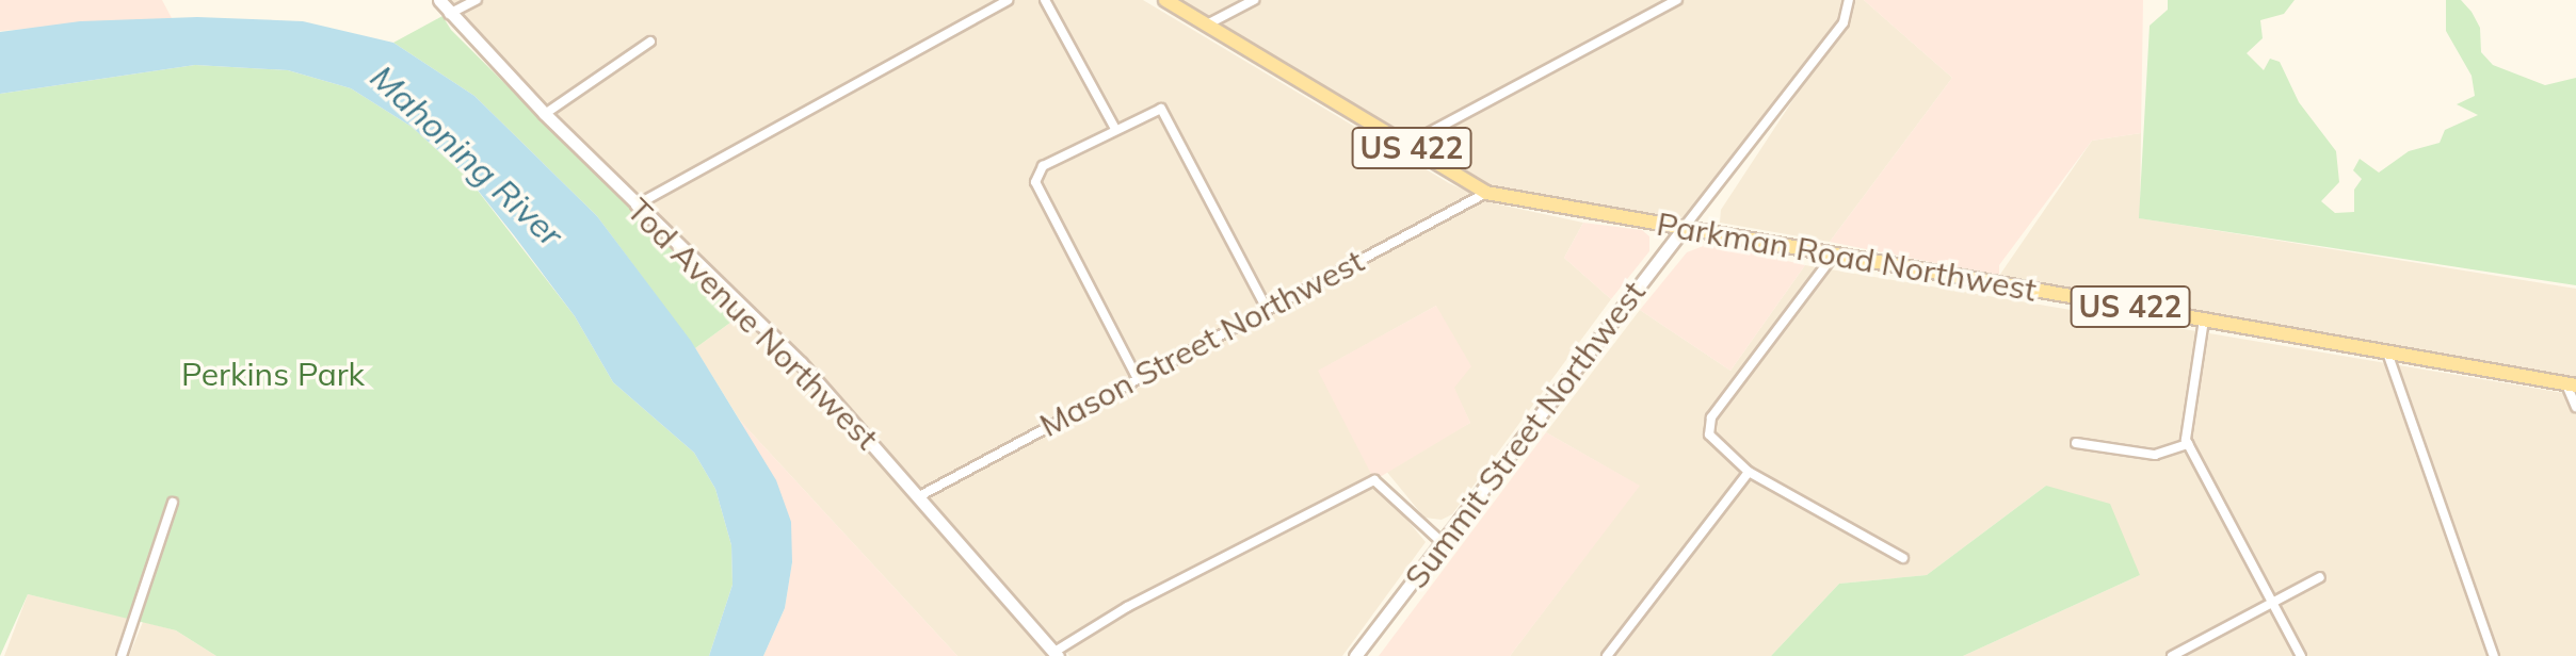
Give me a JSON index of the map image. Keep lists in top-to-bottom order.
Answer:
{
  "streets": {
    "main road": [
      "US 422",
      "Parkman Road Northwest",
      "Tod Avenue Northwest",
      "Summit Street Northwest"
    ],
    "street": ["Mason Street Northwest"]
  },
  "crossings": [
    ["Parkman Road Northwest", "Mason Street Northwest"],
    ["Parkman Road Northwest", "Summit Street Northwest"],
    ["Tod Avenue Northwest", "Mason Street Northwest"]
  ],
  "water": ["Mahoning River"],
  "parks": ["Perkins Park"]
}
